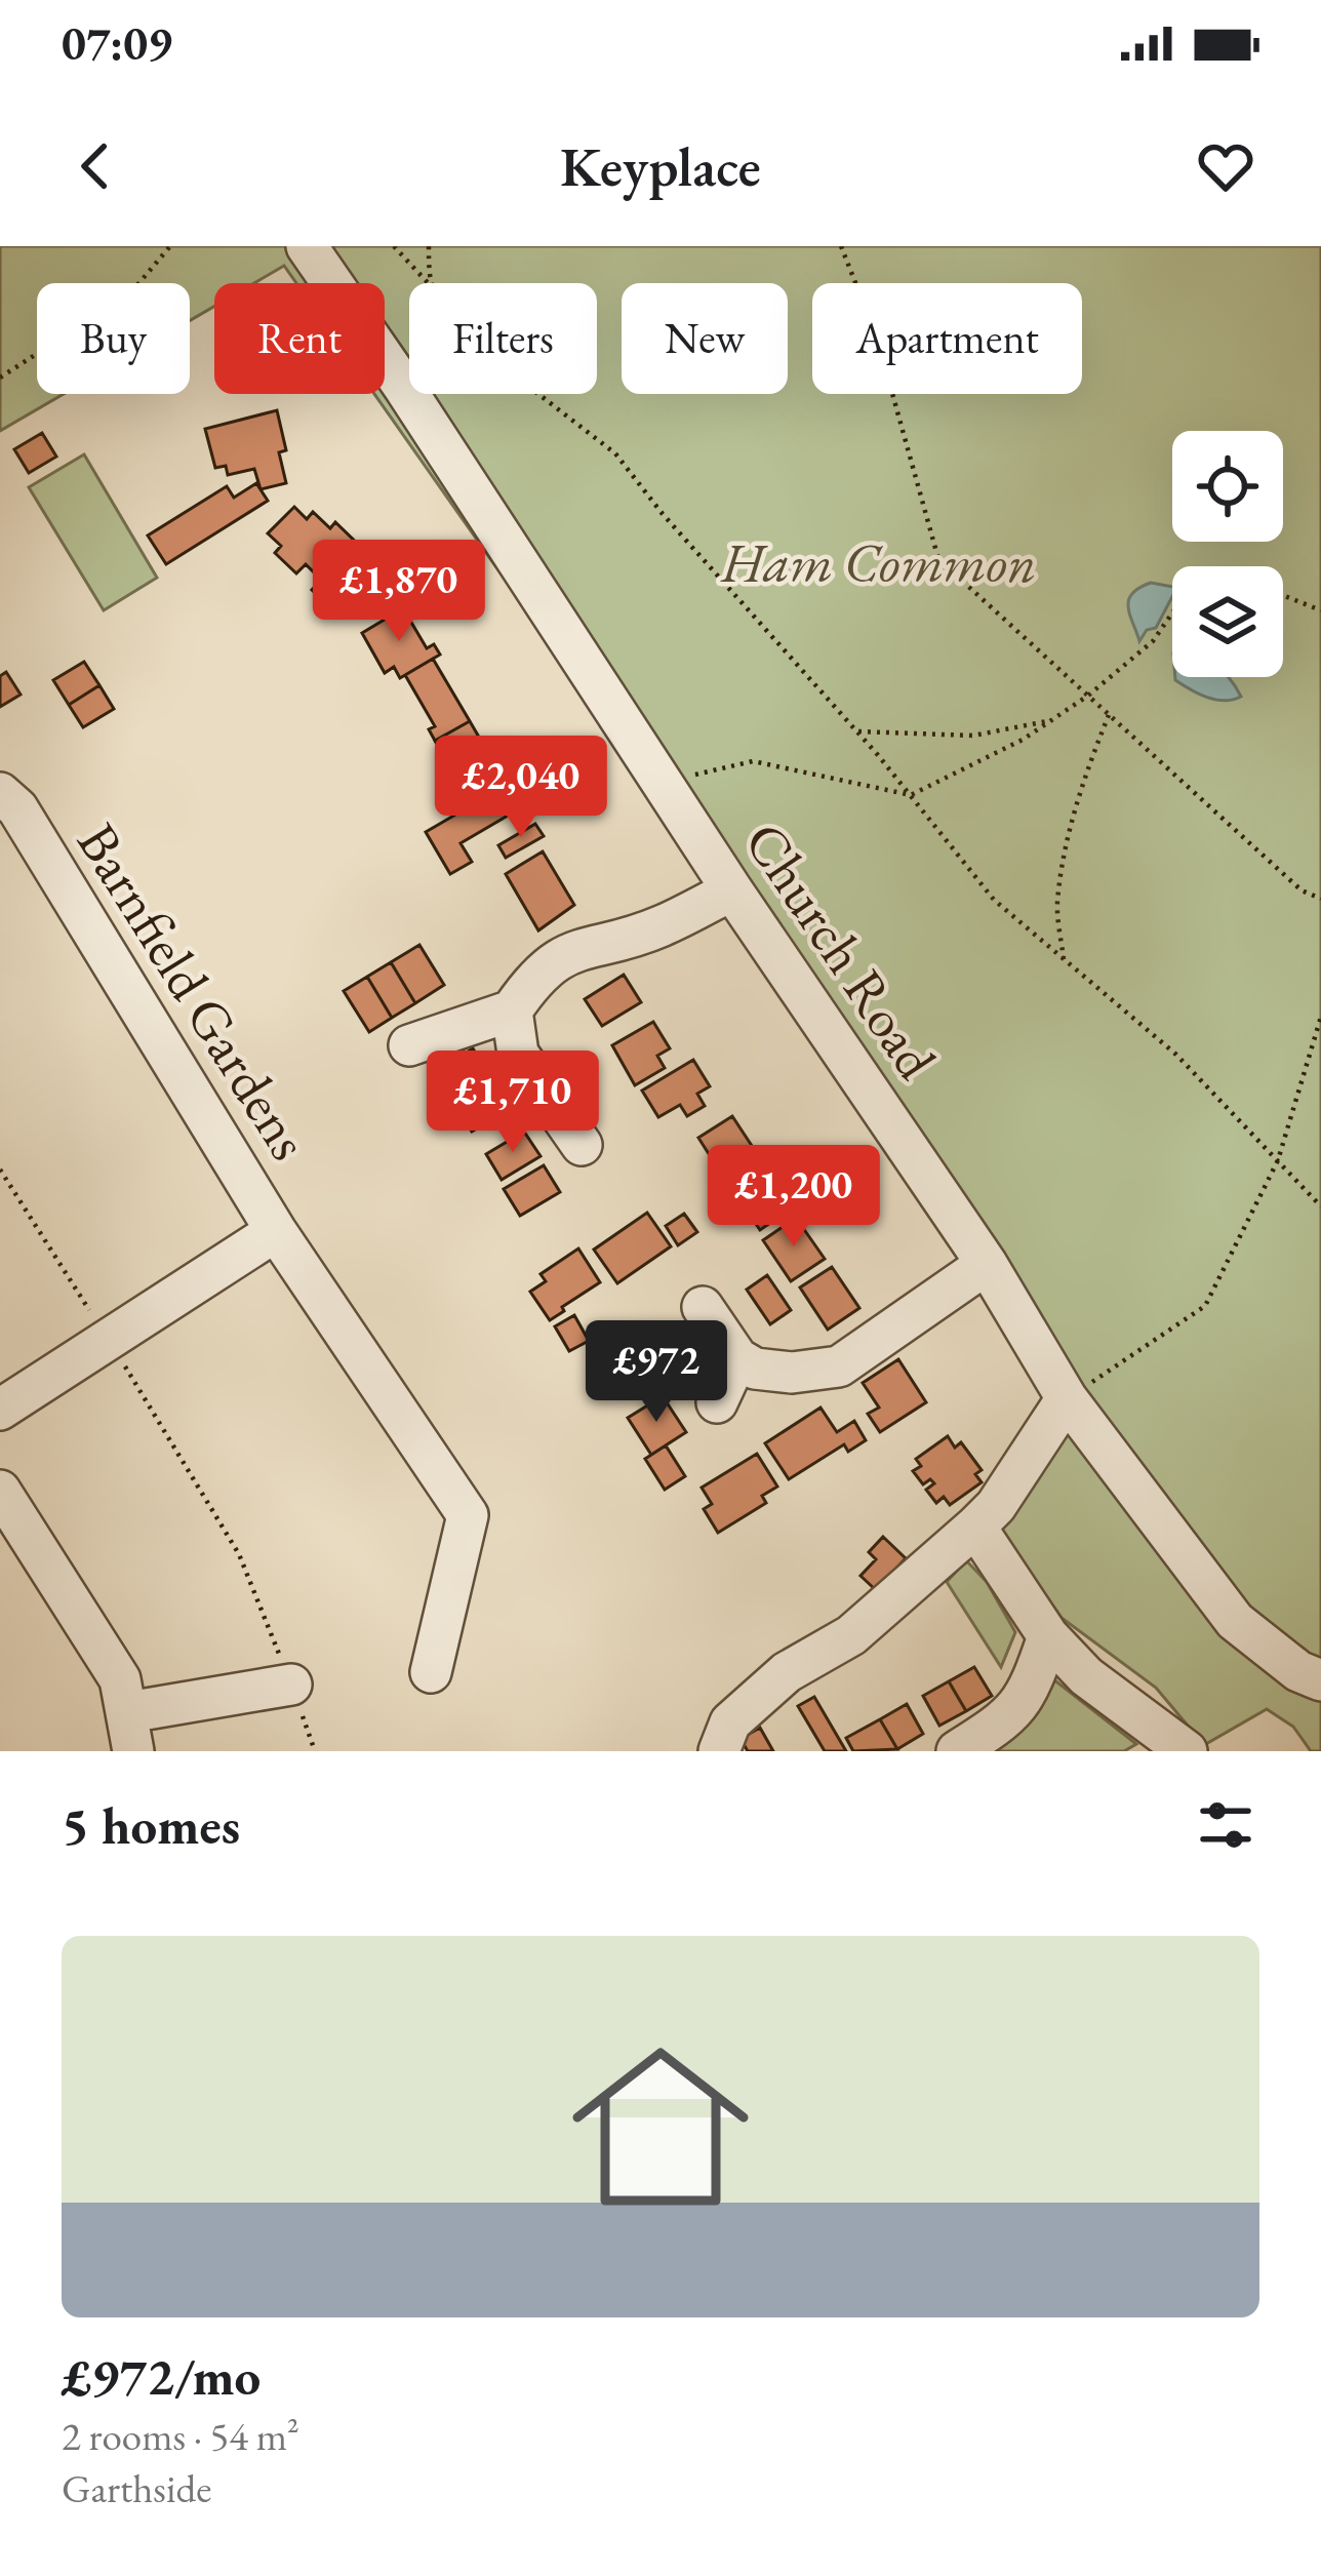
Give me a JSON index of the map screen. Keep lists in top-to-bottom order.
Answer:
{
  "streets": {
    "street": ["Church Road", "Barnfield Gardens"]
  },
  "parks": ["Ham Common"],
  "page": {
    "status": "07:09",
    "header": "Keyplace",
    "chip": [
      "Buy",
      "Rent",
      "Filters",
      "New",
      "Apartment"
    ],
    "price": [
      "£1,870",
      "£2,040",
      "£1,710",
      "£1,200",
      "£972"
    ],
    "heading": "5 homes",
    "list": [
      {
        "name": "£972/mo",
        "note": "2 rooms · 54 m² · Garthside"
      }
    ]
  }
}
